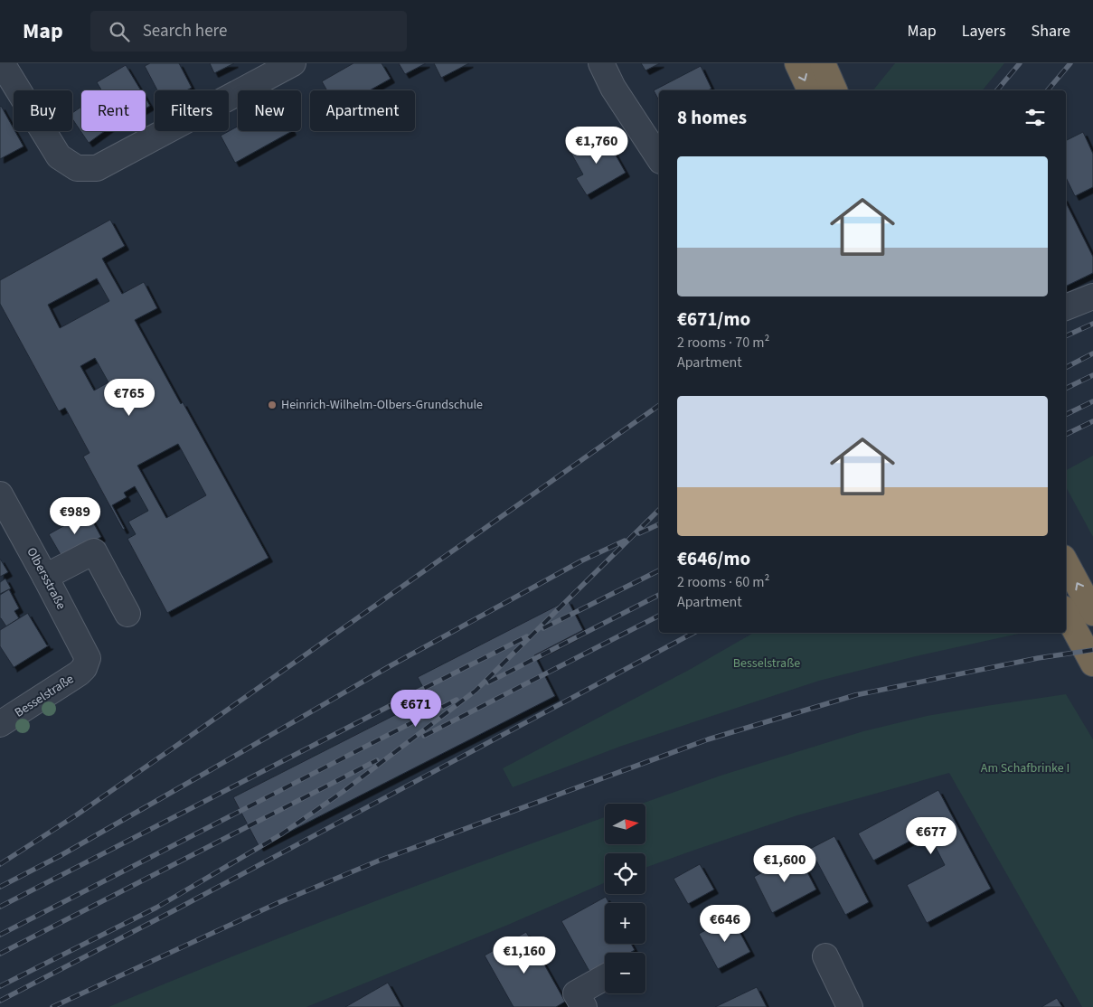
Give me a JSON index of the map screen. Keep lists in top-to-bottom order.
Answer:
{
  "streets": {
    "street": ["Olbersstraße", "Besselstraße"]
  },
  "crossings": [
    ["Olbersstraße", "Besselstraße"]
  ],
  "parks": ["Besselstraße", "Am Schafbrinke I"],
  "places": ["Heinrich-Wilhelm-Olbers-Grundschule"],
  "north": "right",
  "page": {
    "header": "Map",
    "search": "Search here",
    "nav": ["Map", "Layers", "Share"],
    "chip": [
      "Buy",
      "Rent",
      "Filters",
      "New",
      "Apartment"
    ],
    "heading": "8 homes",
    "price": [
      "€1,760",
      "€765",
      "€989",
      "€671",
      "€677",
      "€1,600",
      "€646",
      "€1,160"
    ],
    "list": [
      {
        "name": "€671/mo",
        "note": "2 rooms · 70 m² · Apartment"
      },
      {
        "name": "€646/mo",
        "note": "2 rooms · 60 m² · Apartment"
      }
    ],
    "map_buttons": ["+", "−"]
  }
}
